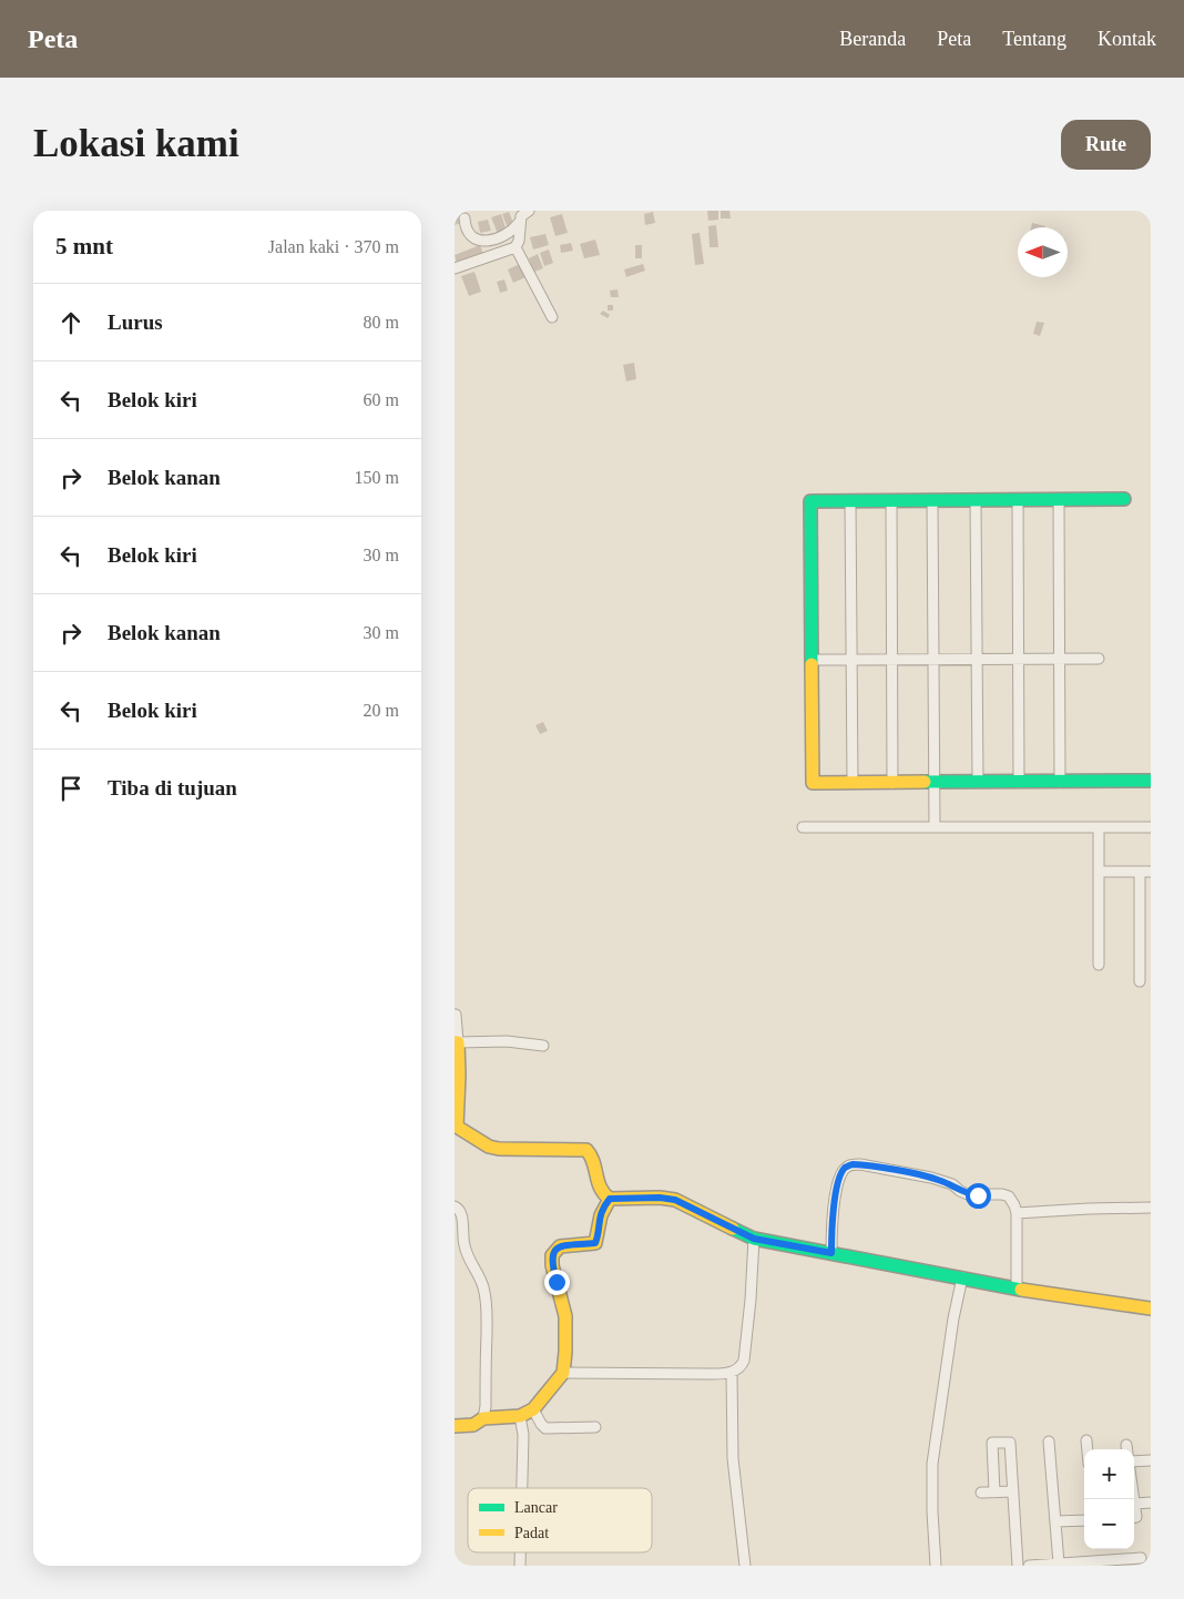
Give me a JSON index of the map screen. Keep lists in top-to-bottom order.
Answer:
{
  "legend": ["Lancar", "Padat"],
  "north": "left",
  "page": {
    "header": "Peta",
    "nav": [
      "Beranda",
      "Peta",
      "Tentang",
      "Kontak"
    ],
    "buttons": "Rute",
    "title": "Lokasi kami",
    "heading": ["5 mnt", "Jalan kaki · 370 m"],
    "list": [
      ["Lurus", "80 m"],
      ["Belok kiri", "60 m"],
      ["Belok kanan", "150 m"],
      ["Belok kiri", "30 m"],
      ["Belok kanan", "30 m"],
      ["Belok kiri", "20 m"],
      "Tiba di tujuan"
    ],
    "map_buttons": ["+", "−"]
  }
}
